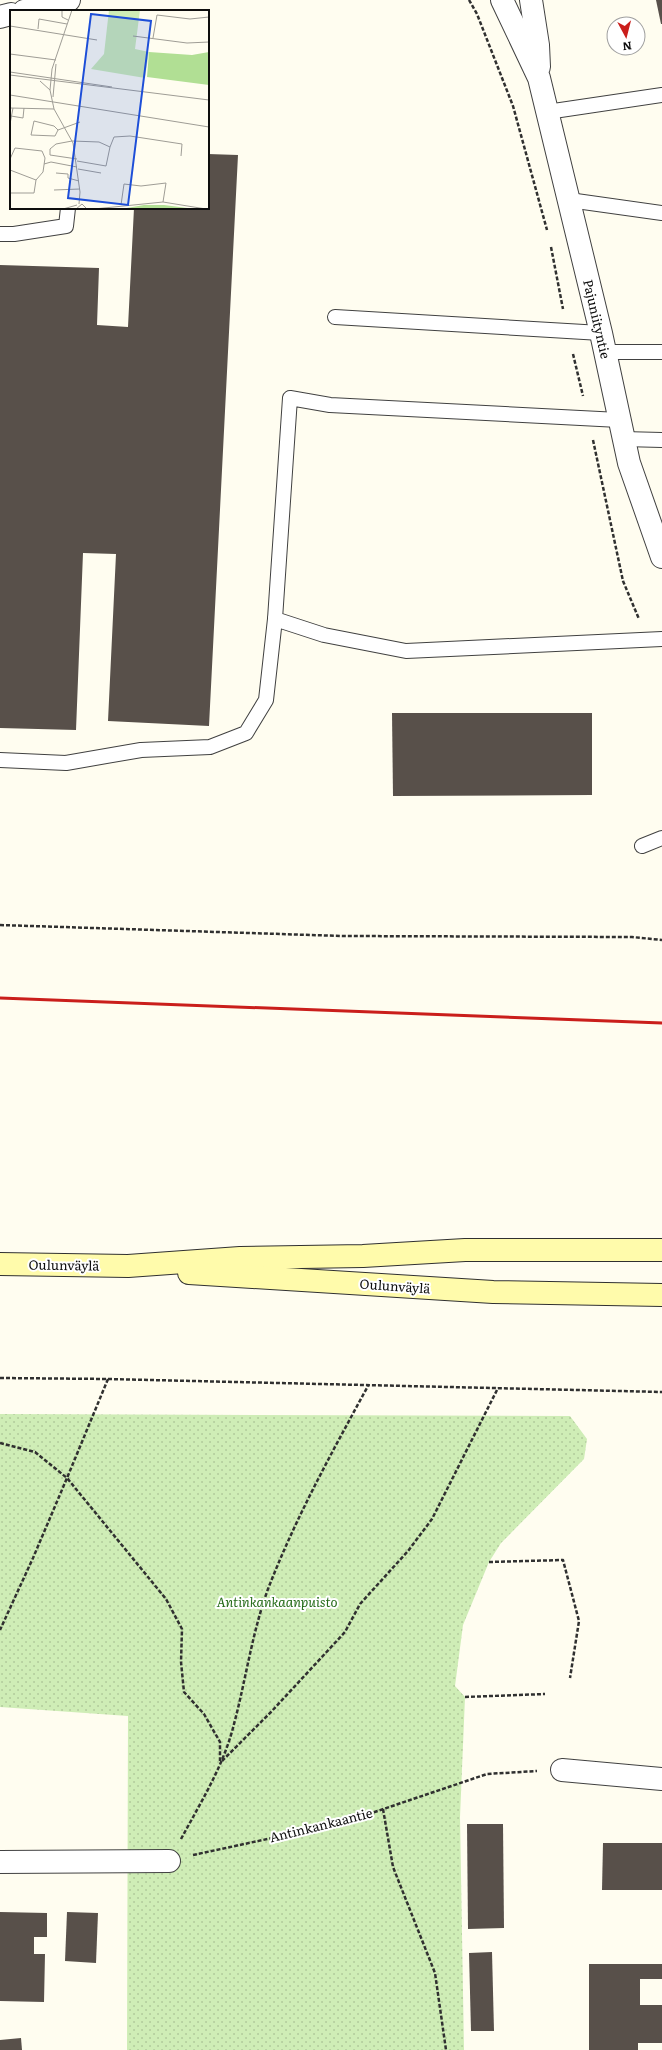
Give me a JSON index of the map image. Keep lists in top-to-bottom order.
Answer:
{
  "streets": {
    "main road": ["Oulunväylä"],
    "street": ["Pajuniityntie"],
    "path": ["Antinkankaantie"]
  },
  "parks": ["Antinkankaanpuisto"],
  "north": "bottom"
}
